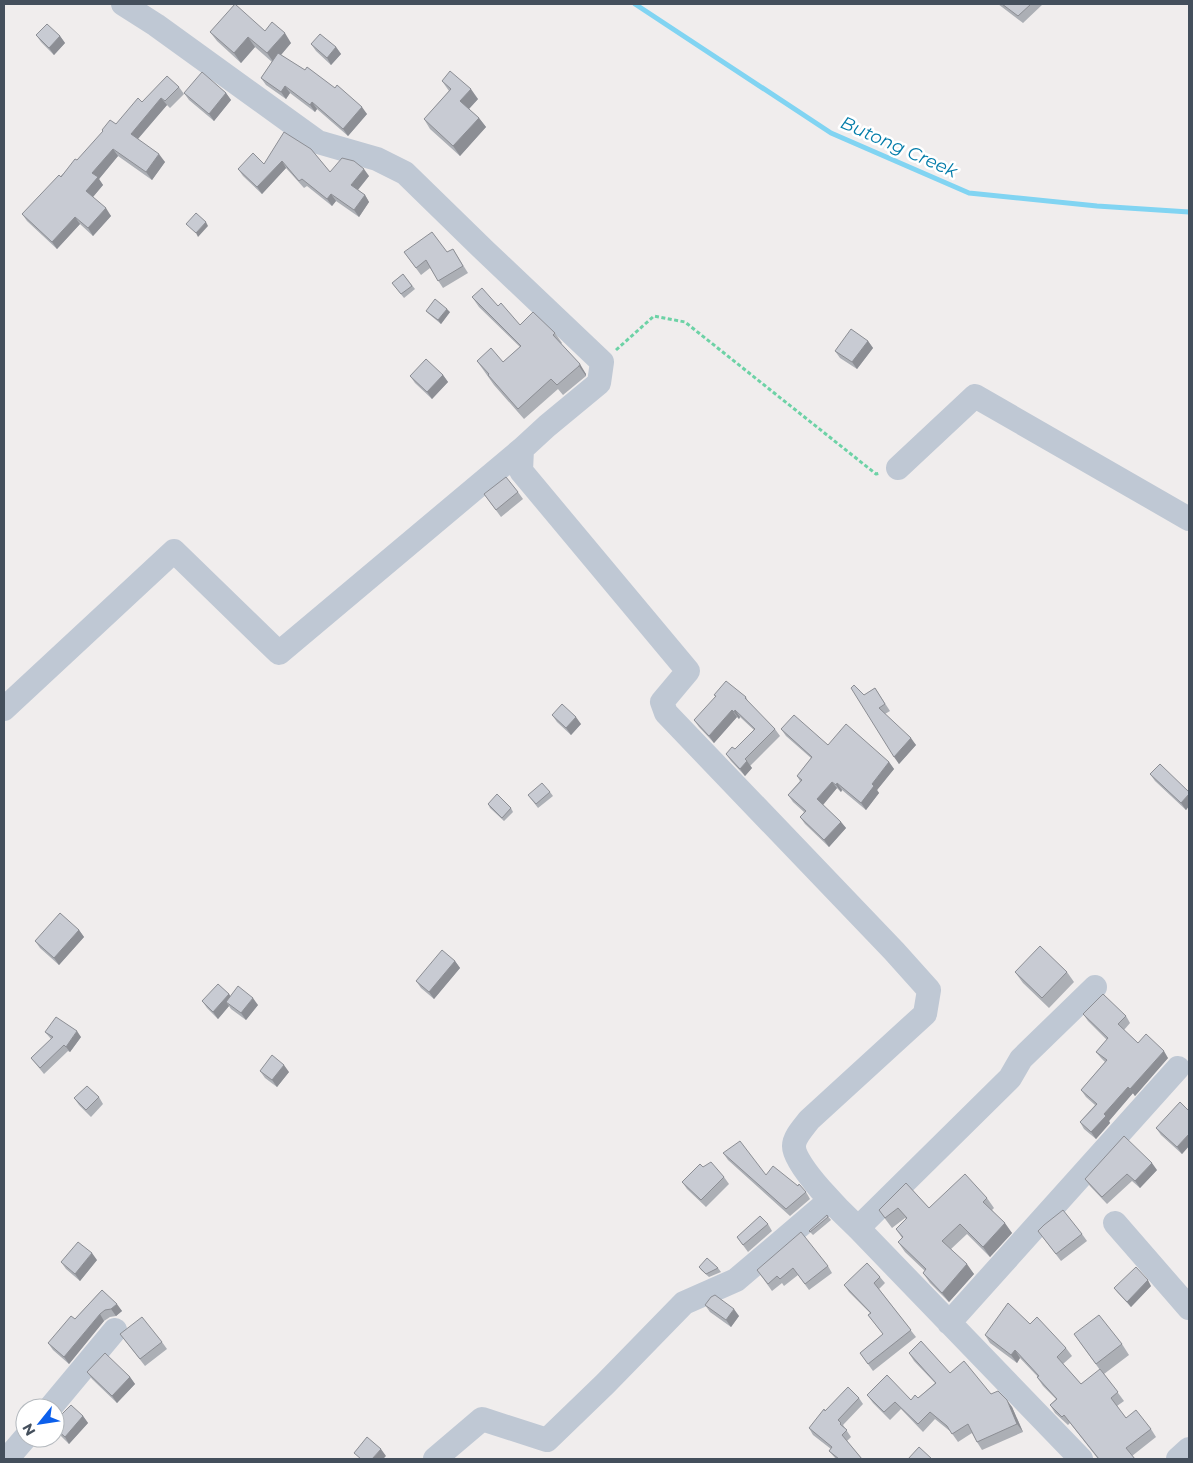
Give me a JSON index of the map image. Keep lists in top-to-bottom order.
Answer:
{
  "water": ["Butong Creek"],
  "north": "bottom left"
}
